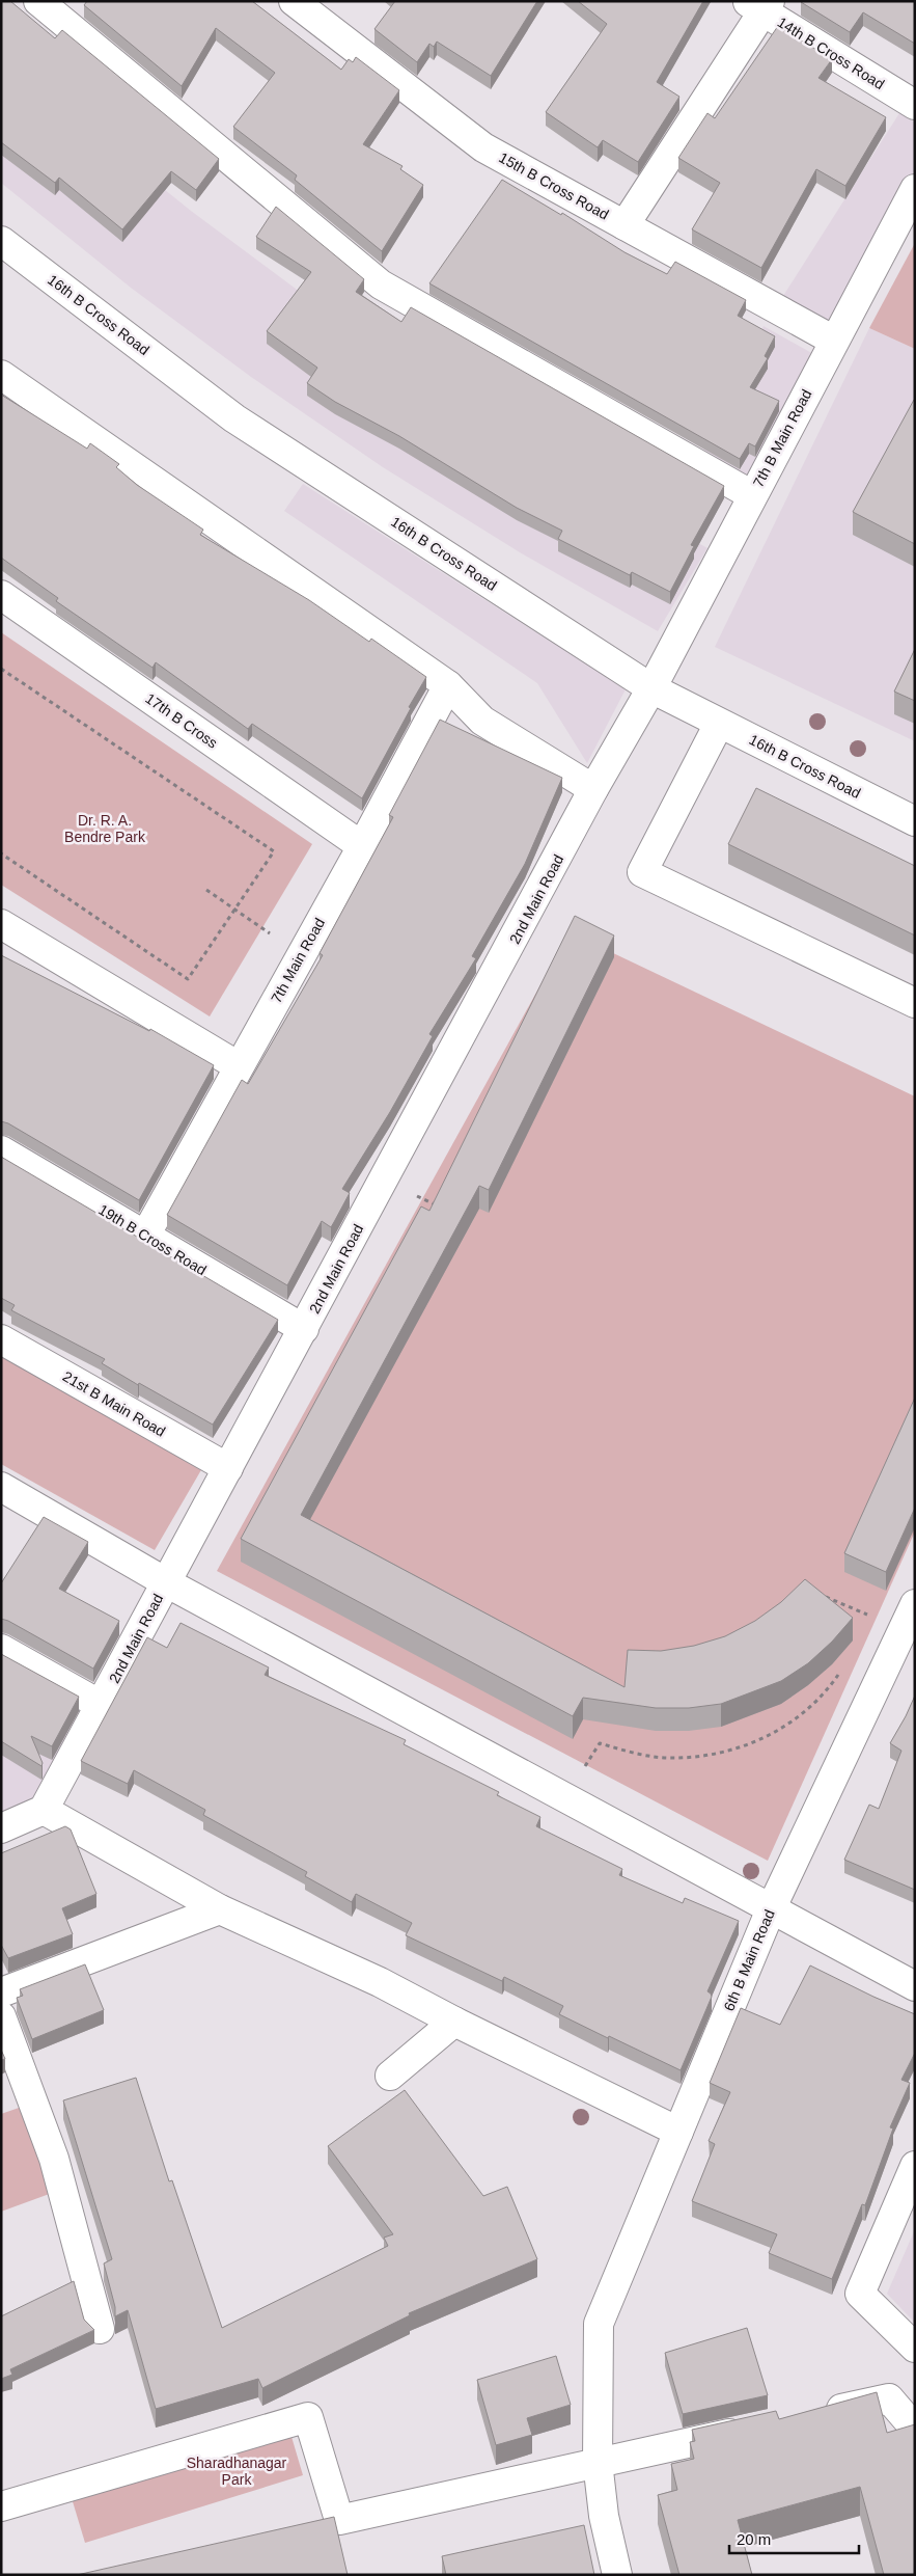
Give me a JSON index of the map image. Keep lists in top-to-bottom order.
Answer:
{
  "streets": {
    "street": [
      "14th B Cross Road",
      "15th B Cross Road",
      "16th B Cross Road",
      "7th B Main Road",
      "17th B Cross",
      "2nd Main Road",
      "7th Main Road",
      "19th B Cross Road",
      "21st B Main Road",
      "6th B Main Road"
    ]
  },
  "crossings": [
    ["15th B Cross Road", "7th B Main Road"],
    ["16th B Cross Road", "7th B Main Road"],
    ["16th B Cross Road", "2nd Main Road"],
    ["7th B Main Road", "2nd Main Road"],
    ["17th B Cross", "7th Main Road"],
    ["2nd Main Road", "19th B Cross Road"],
    ["2nd Main Road", "21st B Main Road"],
    ["7th Main Road", "19th B Cross Road"]
  ],
  "parks": ["Dr. R. A. Bendre Park", "Sharadhanagar Park"],
  "scale_bar": "20 m"
}
